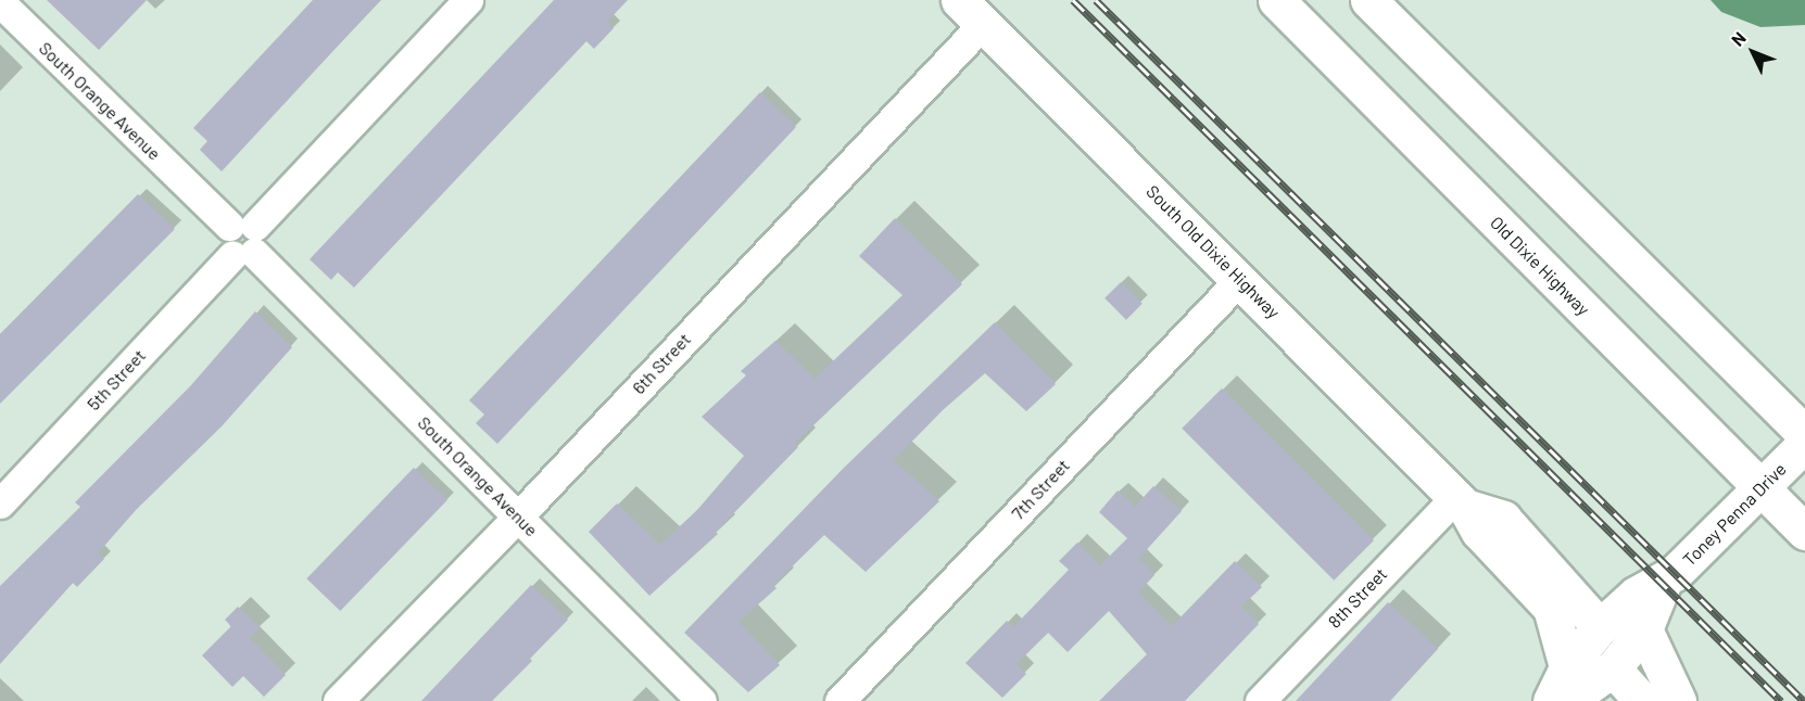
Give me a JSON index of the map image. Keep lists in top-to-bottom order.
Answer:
{
  "streets": {
    "street": [
      "South Orange Avenue",
      "South Old Dixie Highway",
      "Old Dixie Highway",
      "6th Street",
      "5th Street",
      "7th Street",
      "Toney Penna Drive",
      "8th Street"
    ]
  },
  "crossings": [
    ["South Orange Avenue", "6th Street"],
    ["South Orange Avenue", "5th Street"],
    ["South Old Dixie Highway", "6th Street"],
    ["South Old Dixie Highway", "7th Street"],
    ["South Old Dixie Highway", "Toney Penna Drive"],
    ["South Old Dixie Highway", "8th Street"],
    ["Old Dixie Highway", "Toney Penna Drive"]
  ],
  "north": "top left"
}
